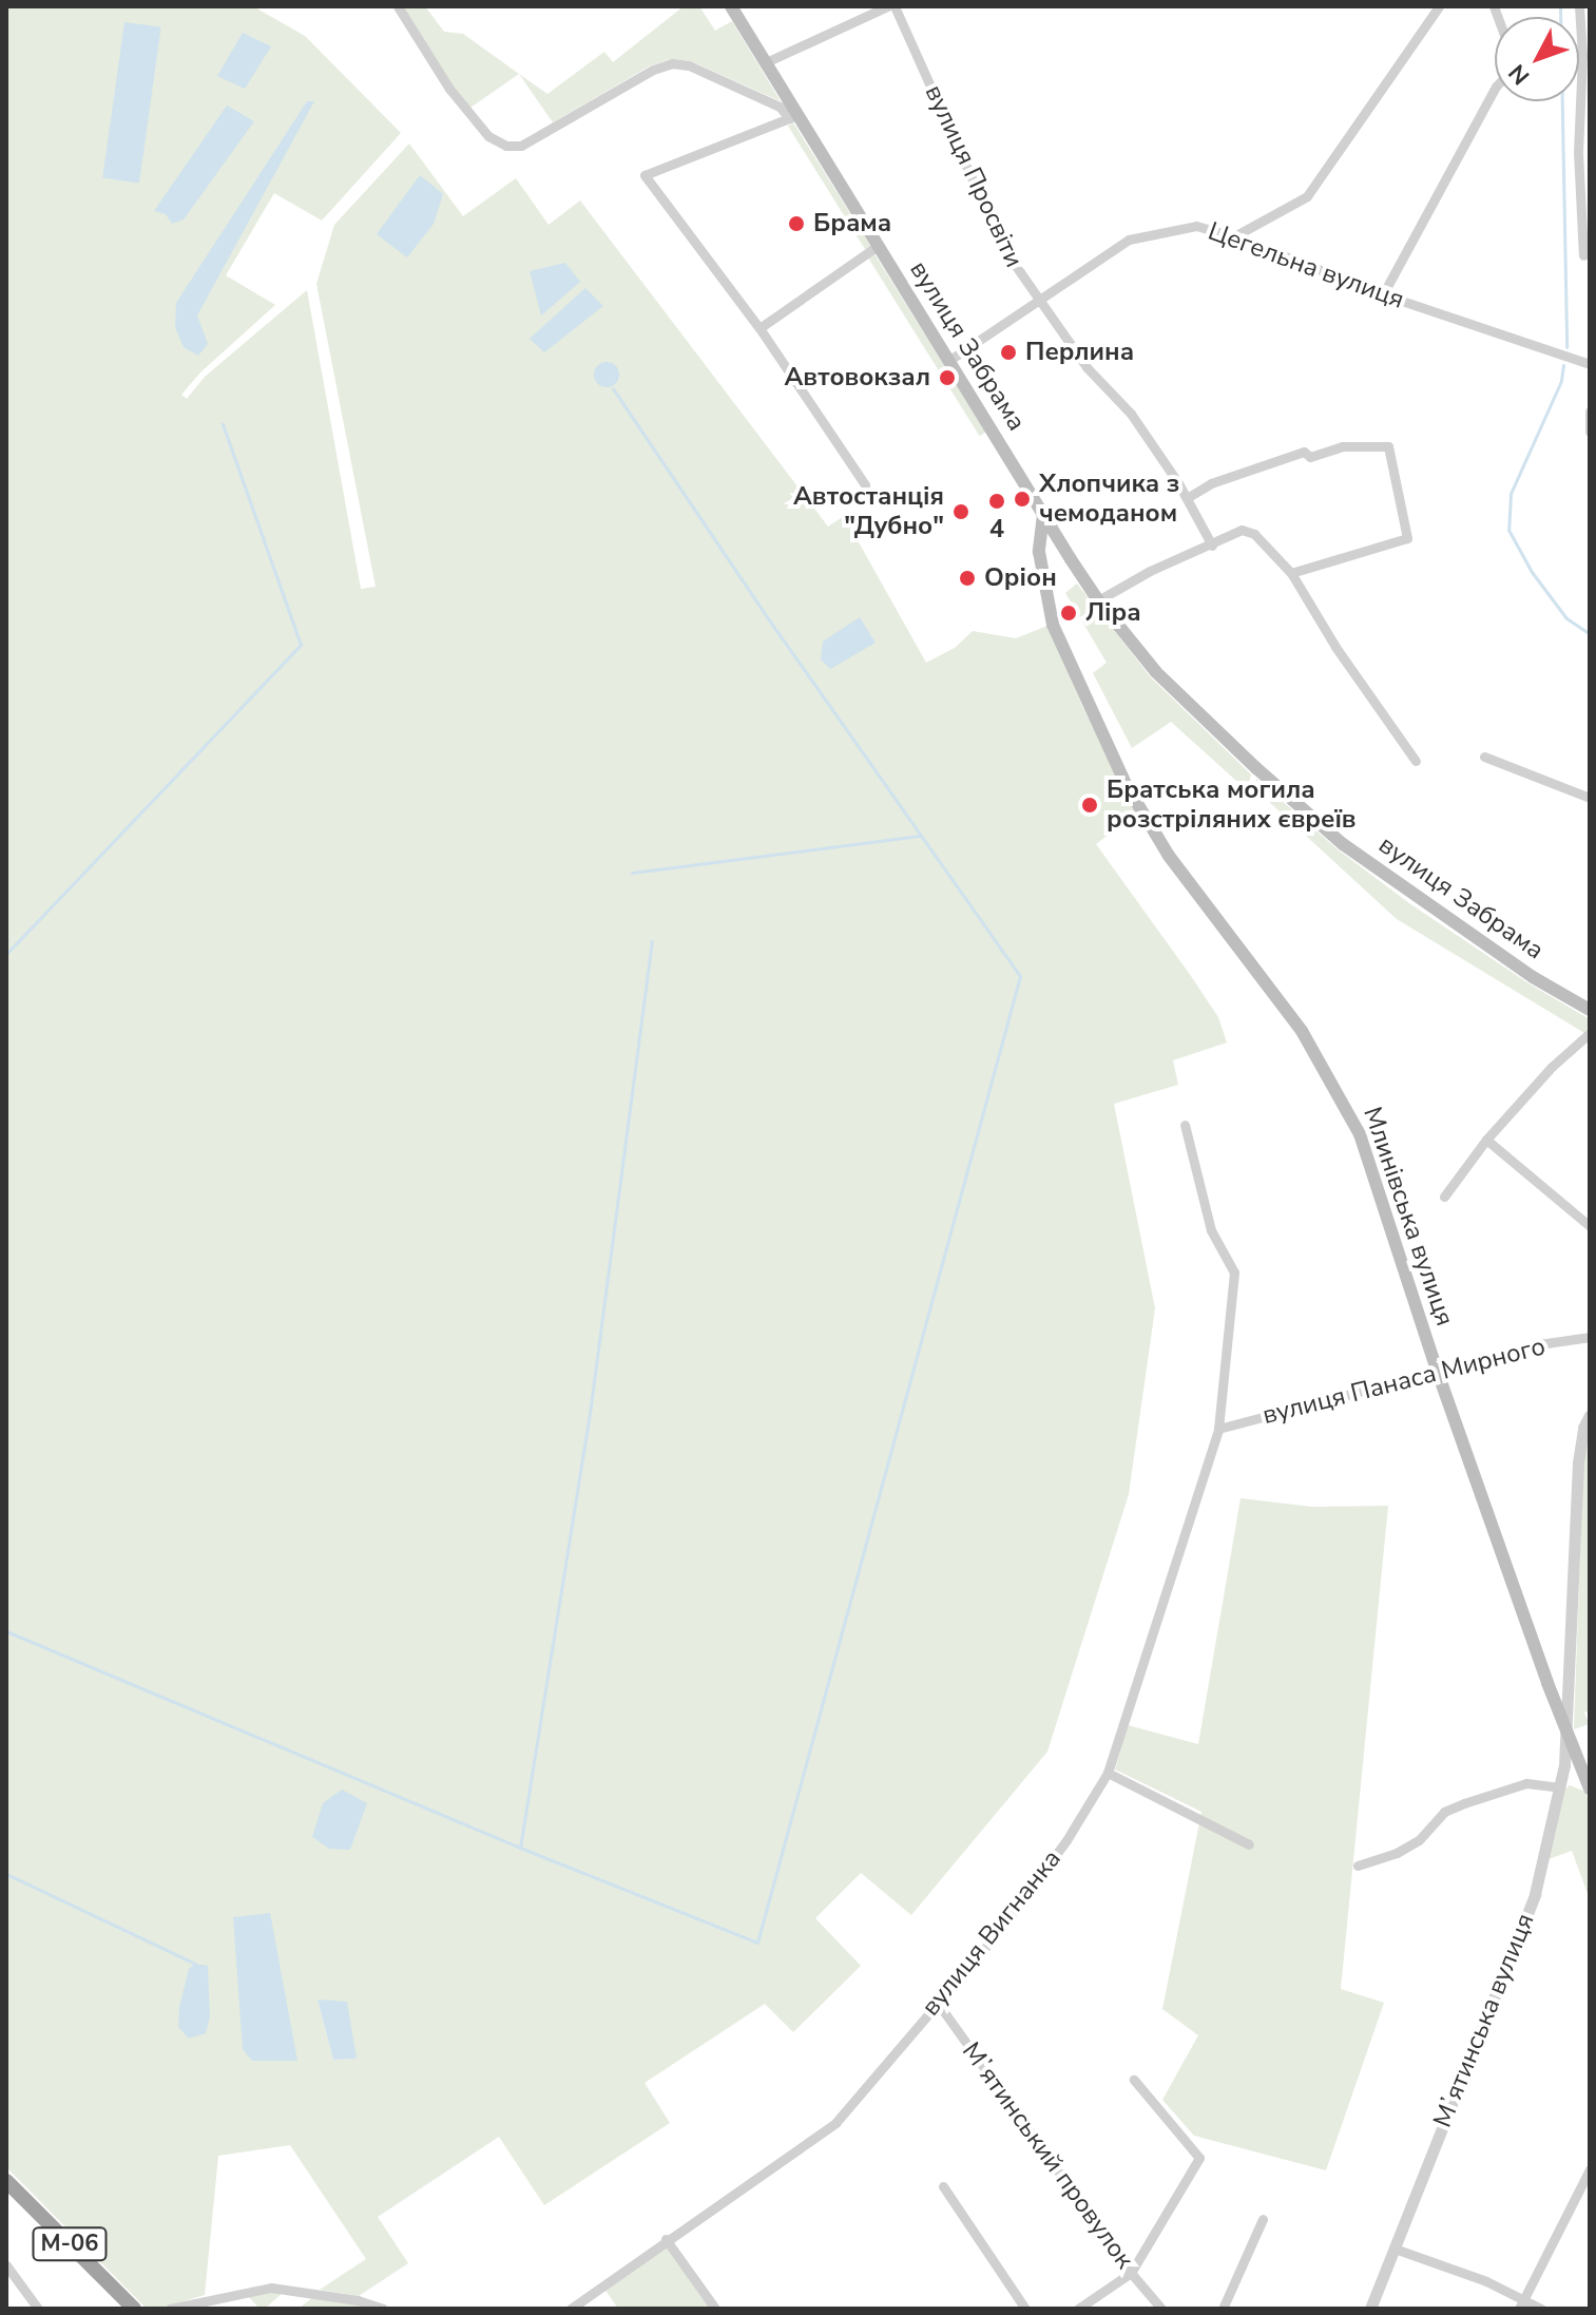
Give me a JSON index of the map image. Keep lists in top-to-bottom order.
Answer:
{
  "streets": {
    "highway": ["М-06"],
    "main road": ["вулиця Забрама", "Млинівська вулиця"],
    "street": [
      "вулиця Просвіти",
      "Цегельна вулиця",
      "вулиця Панаса Мирного",
      "вулиця Вигнанка",
      "Мʼятинська вулиця",
      "Мʼятинський провулок"
    ]
  },
  "crossings": [
    ["вулиця Просвіти", "Цегельна вулиця"],
    ["Цегельна вулиця", "вулиця Забрама"],
    ["вулиця Забрама", "Млинівська вулиця"],
    ["Млинівська вулиця", "вулиця Панаса Мирного"],
    ["Млинівська вулиця", "Мʼятинська вулиця"],
    ["вулиця Панаса Мирного", "вулиця Вигнанка"],
    ["вулиця Вигнанка", "Мʼятинський провулок"]
  ],
  "places": [
    "Брама",
    "Перлина",
    "Автовокзал",
    "Хлопчика з чемоданом",
    "4",
    "Автостанція \"Дубно\"",
    "Оріон",
    "Ліра",
    "Братська могила розстріляних євреїв"
  ],
  "north": "bottom left"
}
